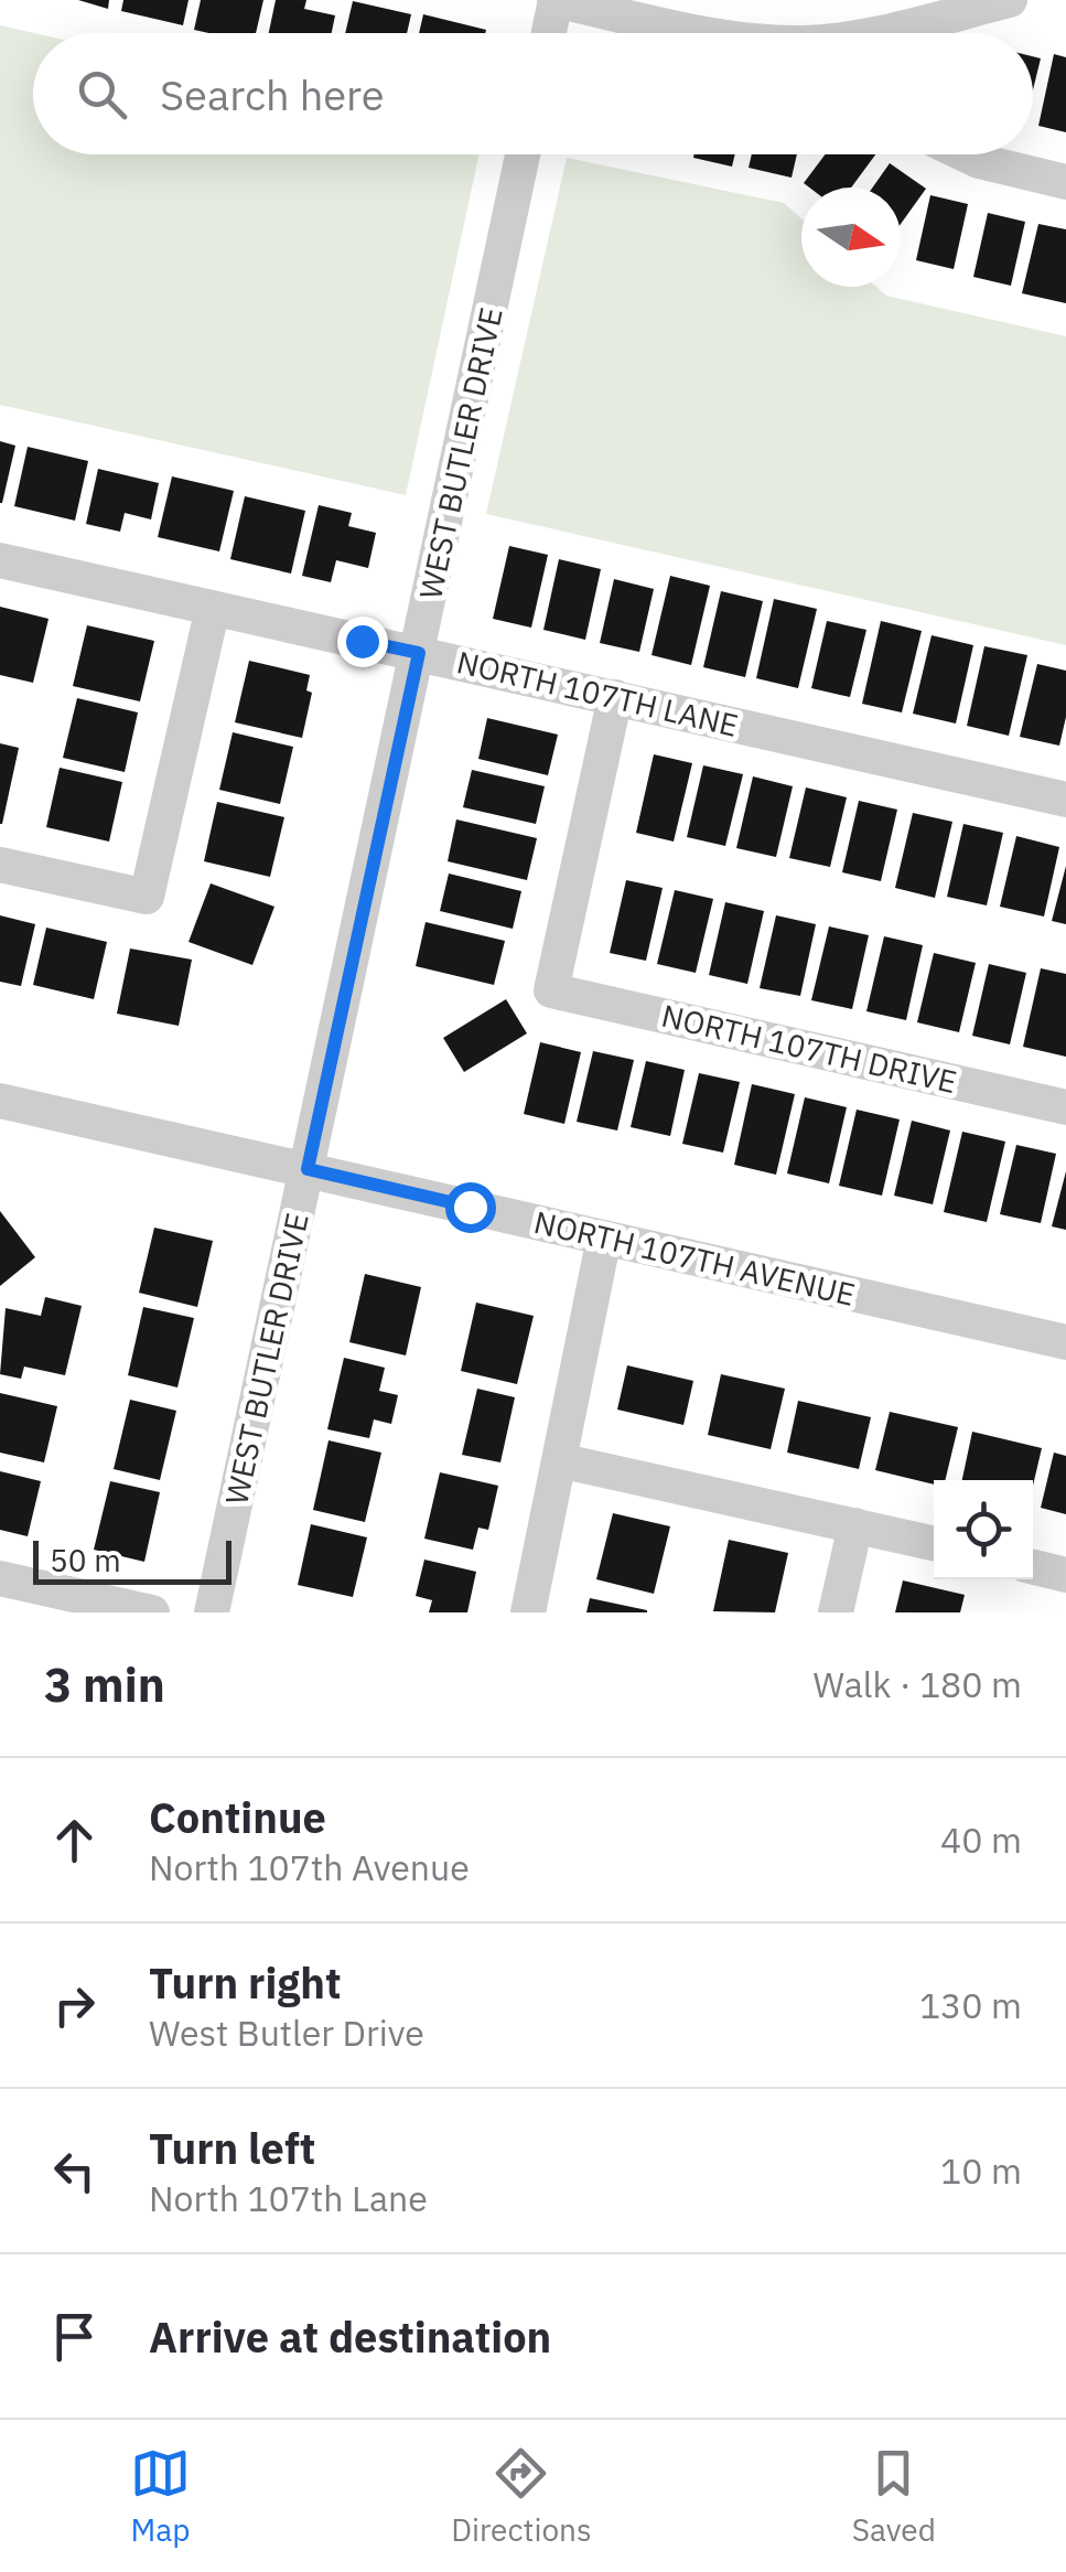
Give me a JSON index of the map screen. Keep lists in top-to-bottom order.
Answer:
{
  "streets": {
    "street": [
      "WEST BUTLER DRIVE",
      "NORTH 107TH LANE",
      "NORTH 107TH DRIVE",
      "NORTH 107TH AVENUE"
    ]
  },
  "crossings": [
    ["WEST BUTLER DRIVE", "NORTH 107TH LANE"],
    ["WEST BUTLER DRIVE", "NORTH 107TH AVENUE"],
    ["NORTH 107TH LANE", "NORTH 107TH DRIVE"]
  ],
  "scale_bar": "50 m",
  "north": "right",
  "page": {
    "search": "Search here",
    "scale": "50 m",
    "heading": ["3 min", "Walk · 180 m"],
    "list": [
      ["Continue", "North 107th Avenue", "40 m"],
      ["Turn right", "West Butler Drive", "130 m"],
      ["Turn left", "North 107th Lane", "10 m"],
      "Arrive at destination"
    ],
    "nav": ["Map", "Directions", "Saved"]
  }
}
